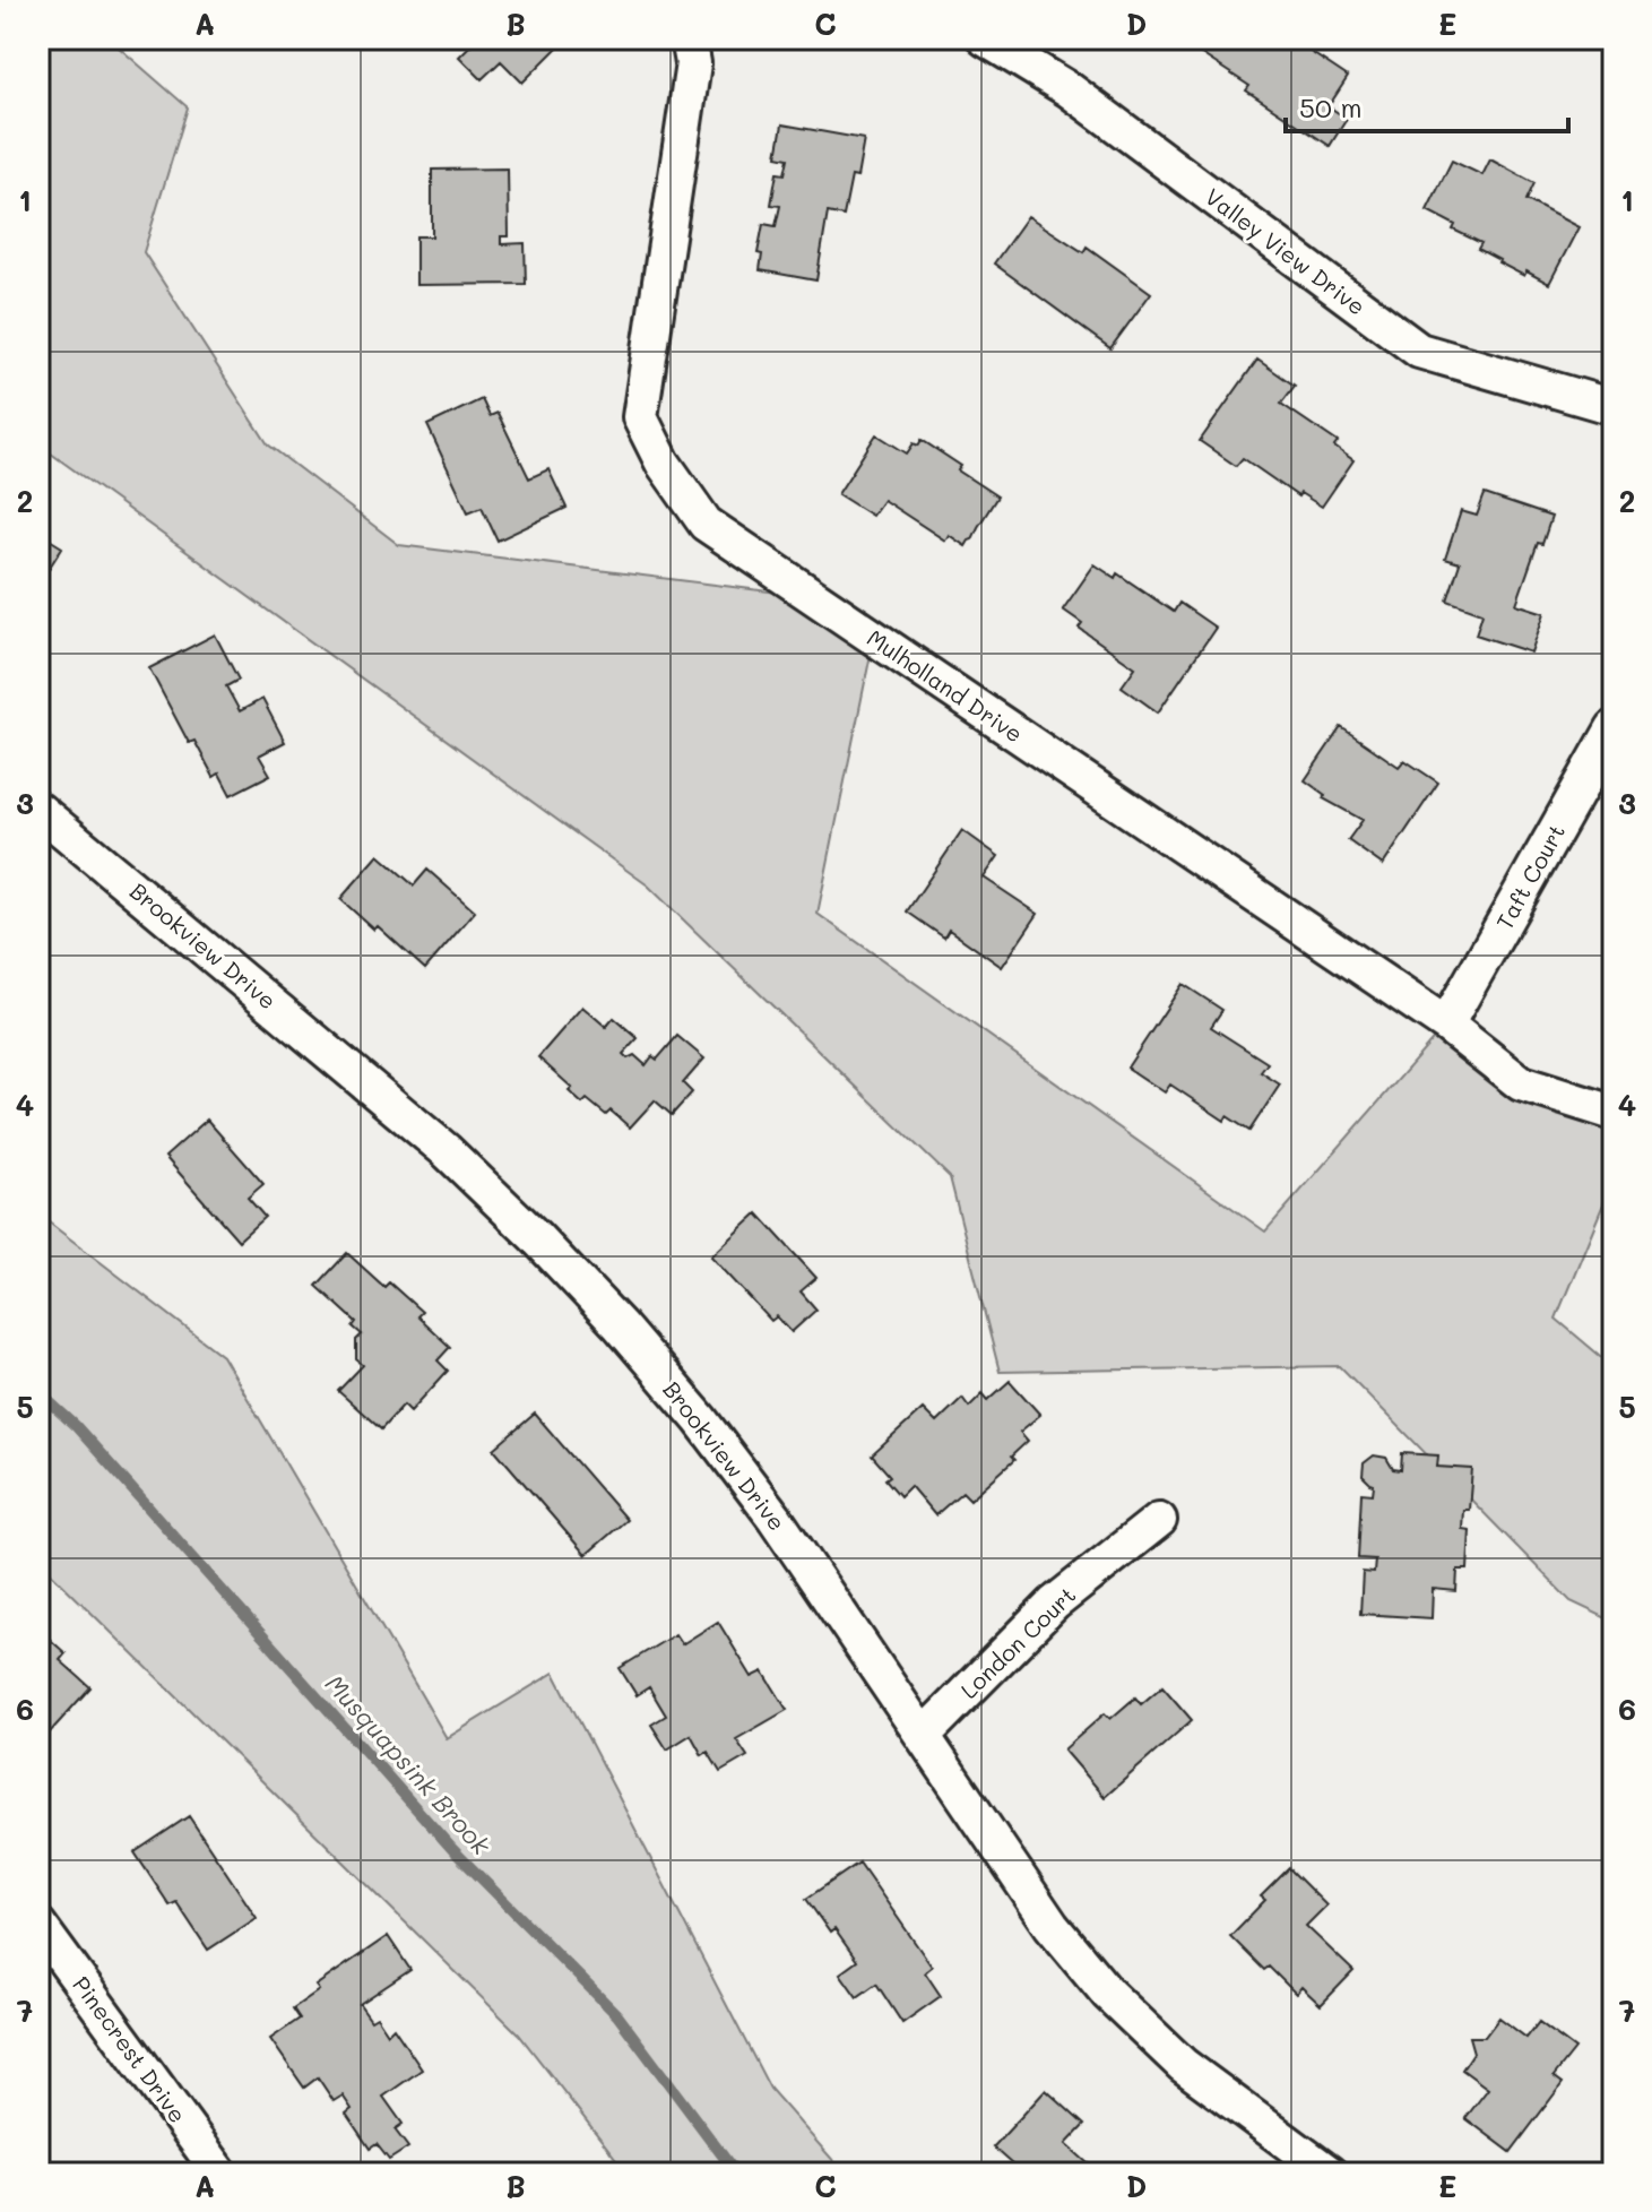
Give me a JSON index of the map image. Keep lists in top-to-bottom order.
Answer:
{
  "streets": {
    "street": [
      "Valley View Drive",
      "Mulholland Drive",
      "Taft Court",
      "Brookview Drive",
      "London Court",
      "Pinecrest Drive"
    ]
  },
  "crossings": [
    ["Mulholland Drive", "Taft Court"],
    ["Brookview Drive", "London Court"]
  ],
  "water": ["Musquapsink Brook"],
  "scale_bar": "50 m",
  "grid": {
    "columns": [
      "A",
      "B",
      "C",
      "D",
      "E"
    ],
    "rows": [
      "1",
      "2",
      "3",
      "4",
      "5",
      "6",
      "7"
    ]
  }
}
